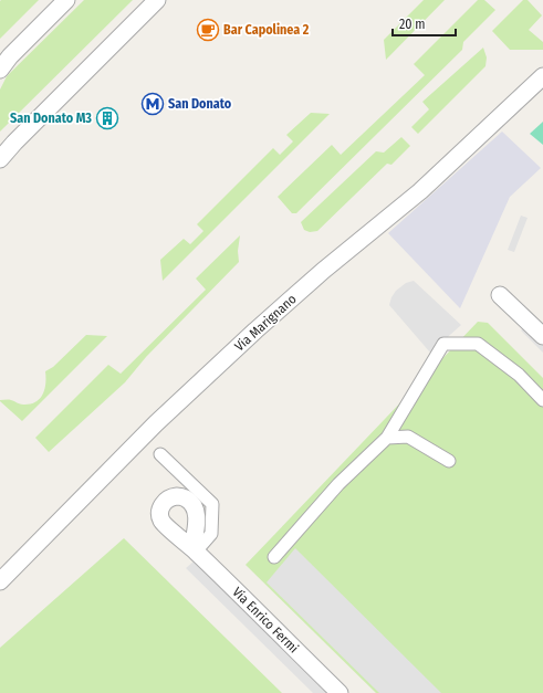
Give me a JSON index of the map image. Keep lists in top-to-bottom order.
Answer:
{
  "streets": {
    "street": ["Via Marignano", "Via Enrico Fermi"]
  },
  "places": {
    "cafe": ["Bar Capolinea 2"],
    "metro station": ["San Donato"],
    "building": ["San Donato M3"]
  },
  "scale_bar": "20 m"
}
